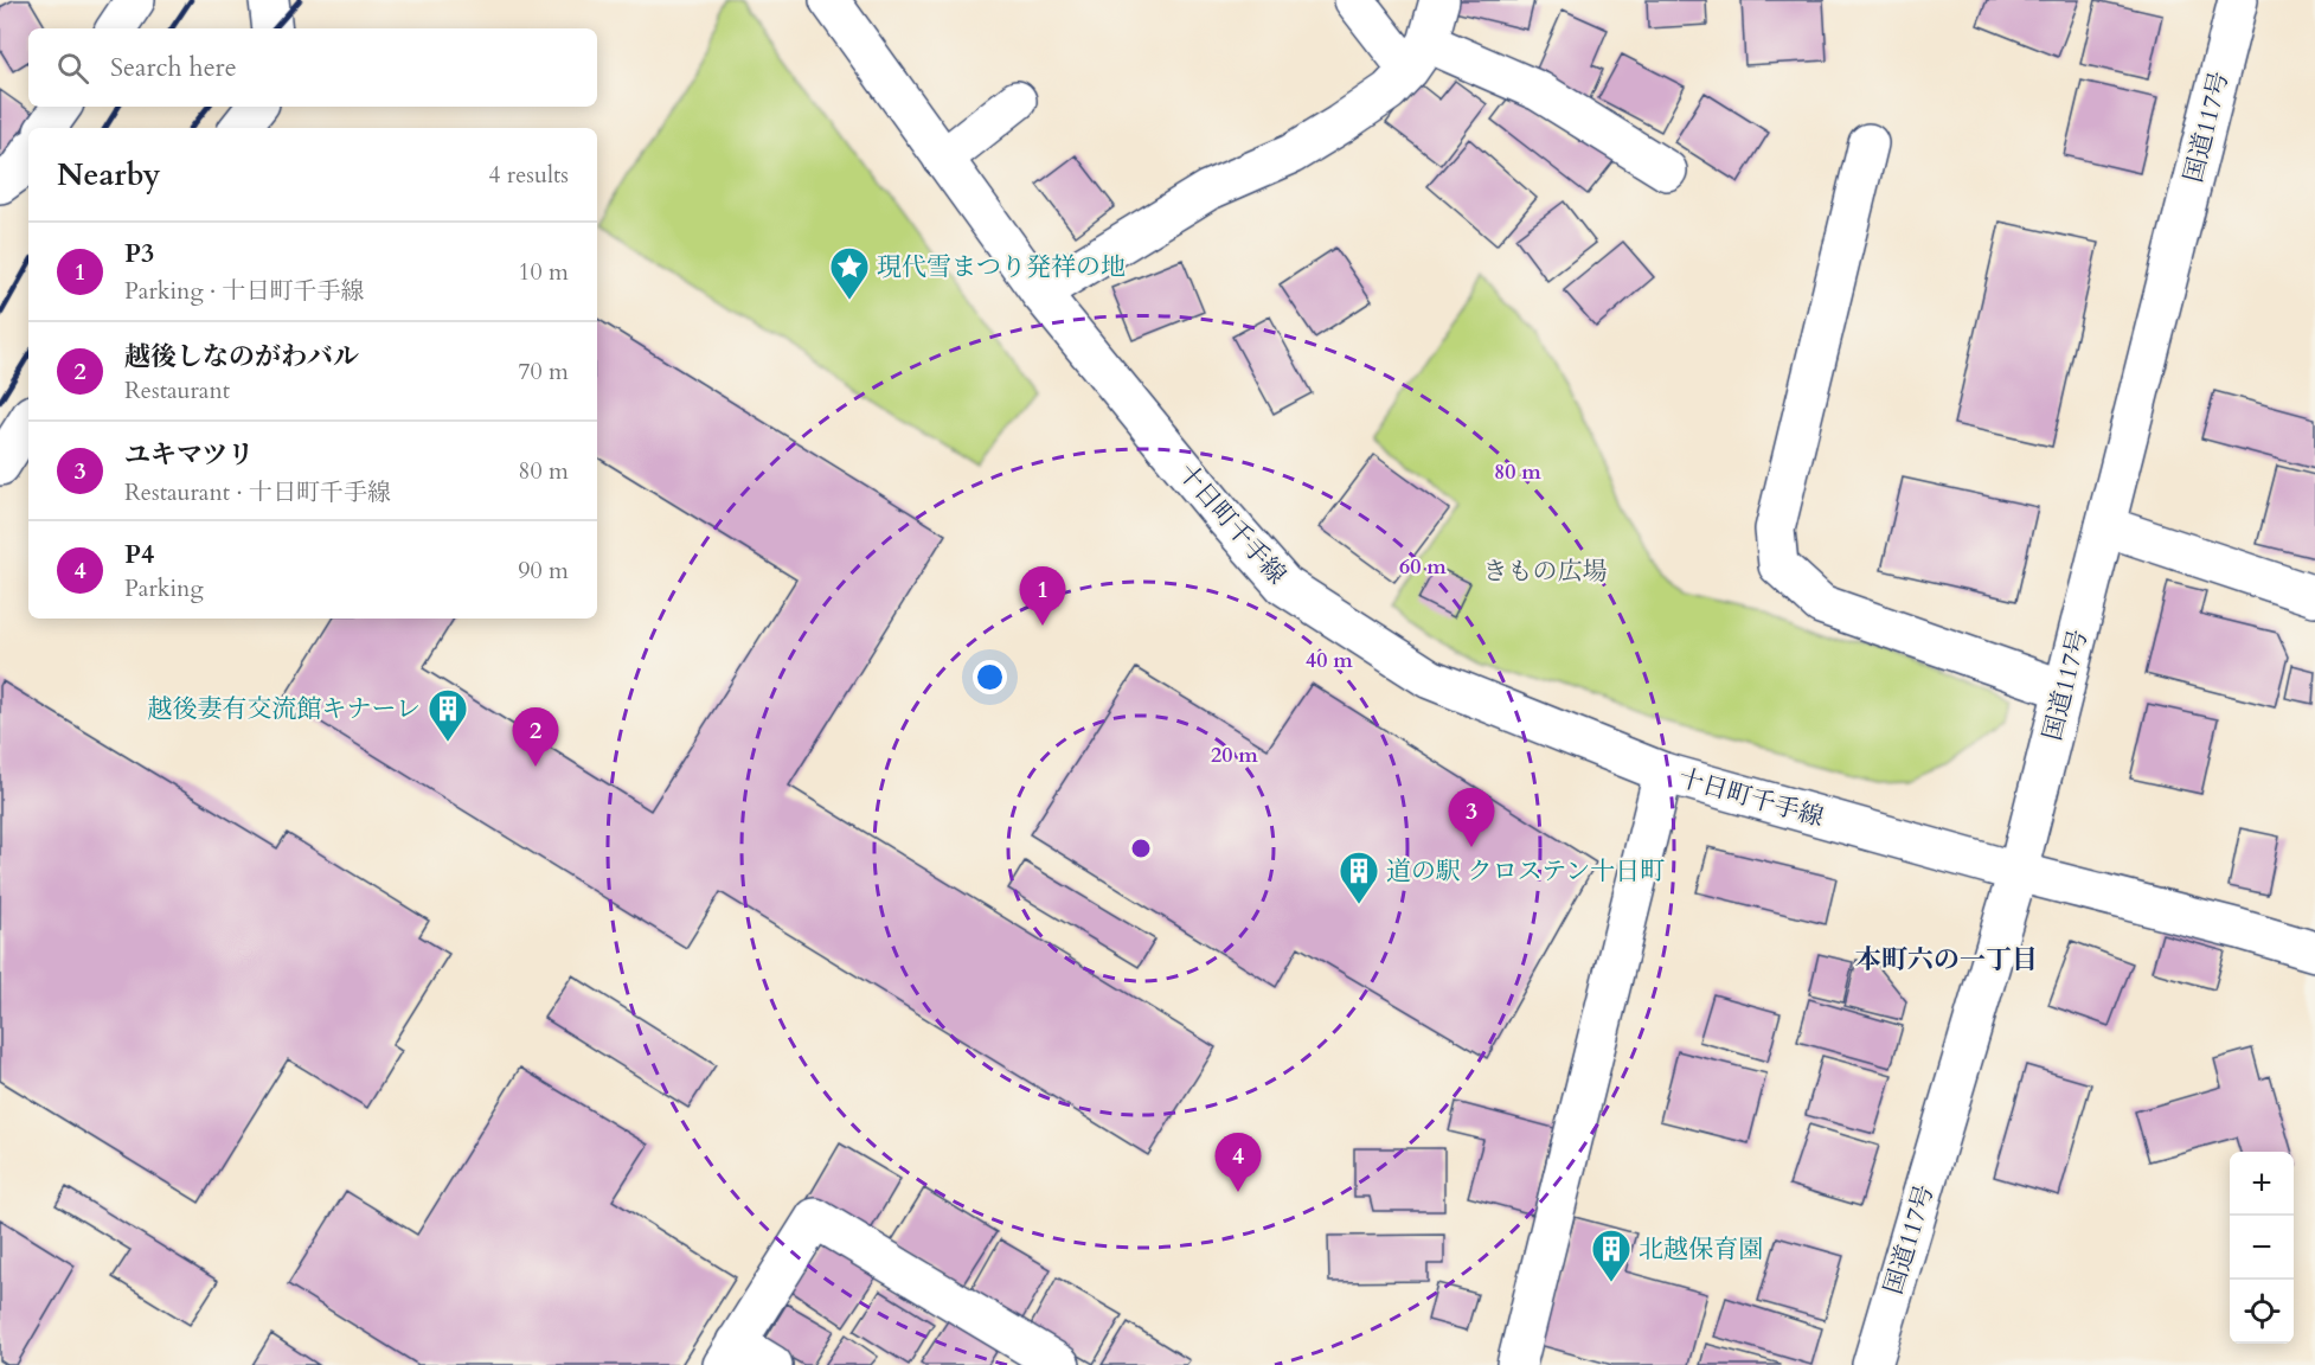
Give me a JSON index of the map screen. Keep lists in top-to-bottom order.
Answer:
{
  "streets": {
    "main road": ["国道117号", "十日町千手線"]
  },
  "crossings": [
    ["国道117号", "十日町千手線"]
  ],
  "districts": ["本町六の一丁目"],
  "parks": ["きもの広場"],
  "places": {
    "place": ["現代雪まつり発祥の地"],
    "building": ["越後妻有交流館キナーレ", "道の駅 クロステン十日町", "北越保育園"]
  },
  "page": {
    "search": "Search here",
    "heading": ["Nearby", "4 results"],
    "list": [
      {
        "mark": "1",
        "name": "P3",
        "note": "Parking · 十日町千手線",
        "value": "10 m"
      },
      {
        "mark": "2",
        "name": "越後しなのがわバル",
        "note": "Restaurant",
        "value": "70 m"
      },
      {
        "mark": "3",
        "name": "ユキマツリ",
        "note": "Restaurant · 十日町千手線",
        "value": "80 m"
      },
      {
        "mark": "4",
        "name": "P4",
        "note": "Parking",
        "value": "90 m"
      }
    ],
    "pins": [
      "1",
      "2",
      "3",
      "4"
    ],
    "map_buttons": ["+", "−"]
  },
  "rings": [
    "80 m",
    "60 m",
    "40 m",
    "20 m"
  ]
}
